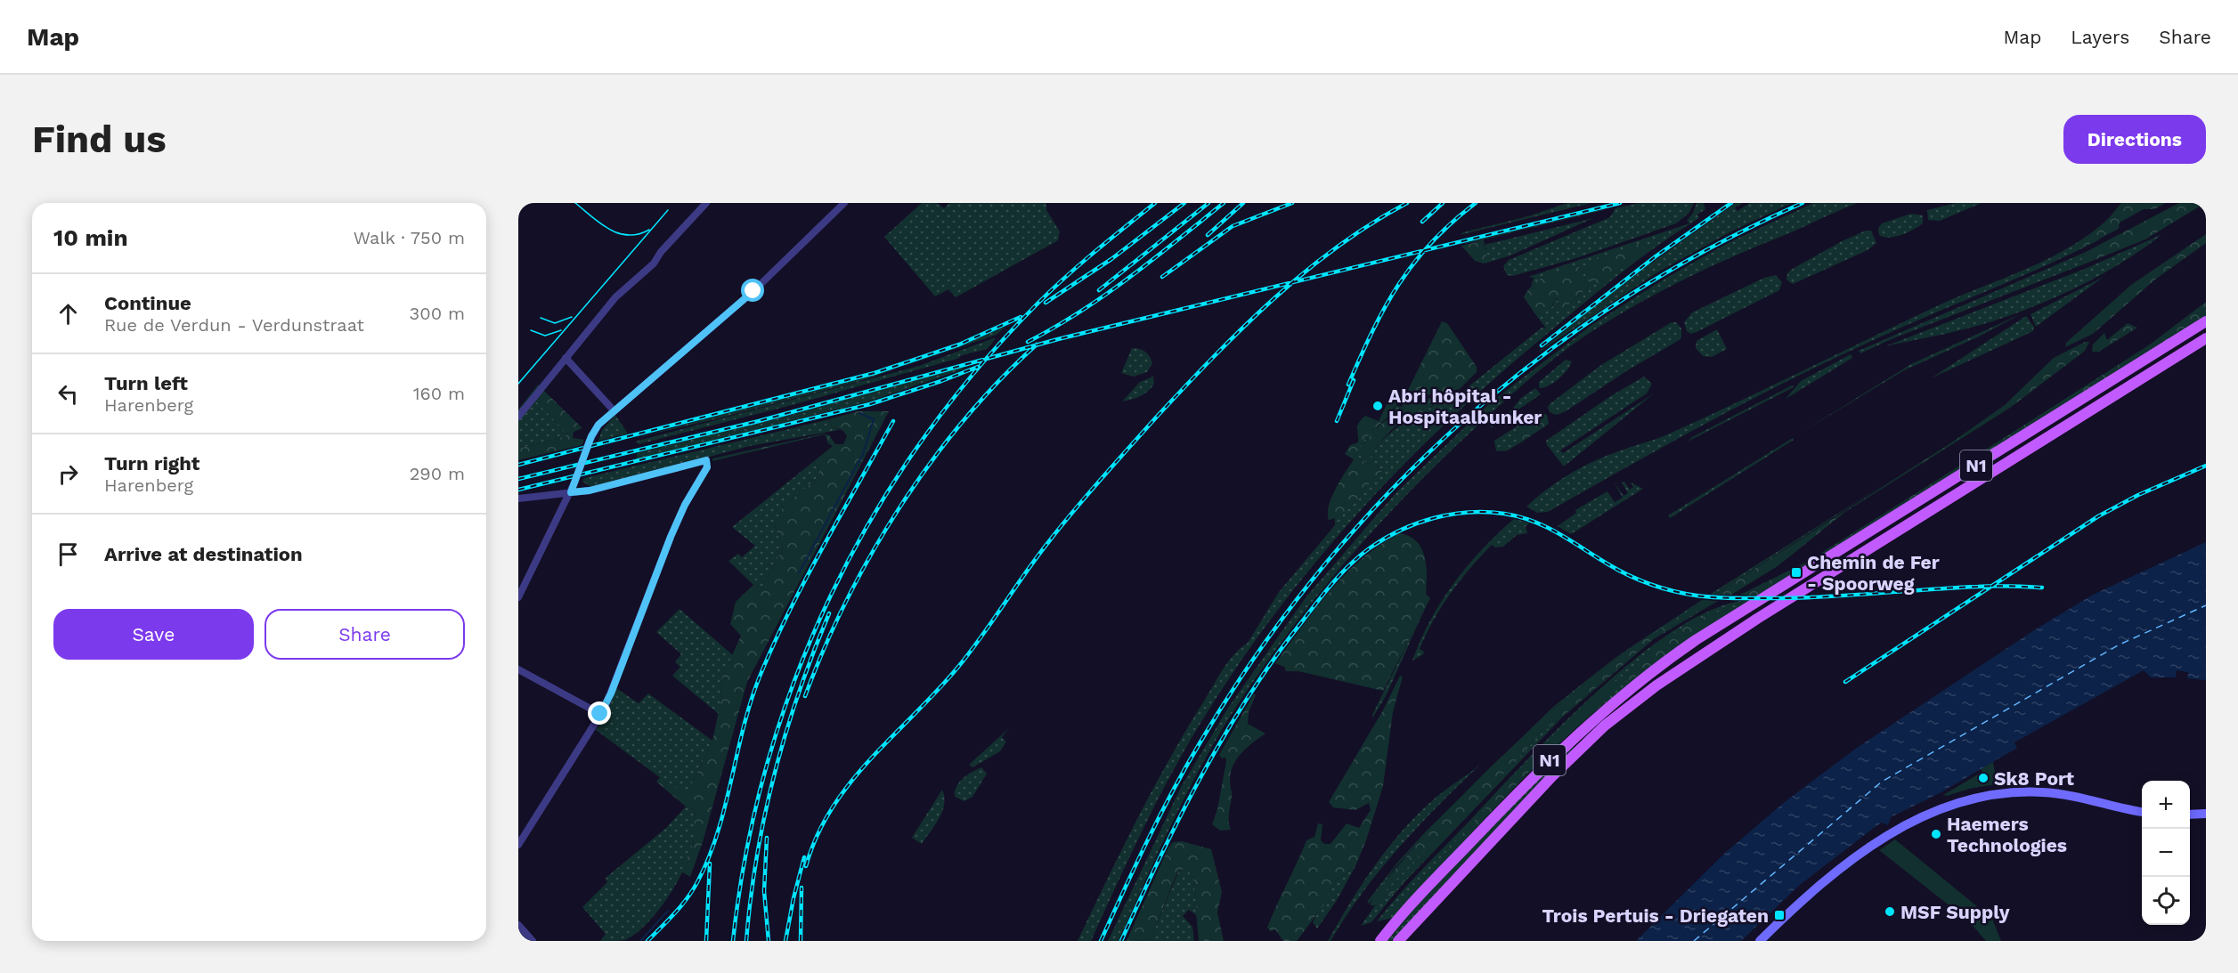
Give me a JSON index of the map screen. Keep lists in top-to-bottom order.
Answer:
{
  "streets": {
    "main road": ["N1"]
  },
  "places": {
    "other": [
      "Abri hôpital - Hospitaalbunker",
      "Sk8 Port",
      "Haemers Technologies",
      "MSF Supply"
    ],
    "transit": ["Chemin de Fer - Spoorweg", "Trois Pertuis - Driegaten"]
  },
  "page": {
    "header": "Map",
    "nav": ["Map", "Layers", "Share"],
    "buttons": [
      "Directions",
      ["Save", "Share"]
    ],
    "title": "Find us",
    "heading": ["10 min", "Walk · 750 m"],
    "list": [
      ["Continue", "Rue de Verdun - Verdunstraat", "300 m"],
      ["Turn left", "Harenberg", "160 m"],
      ["Turn right", "Harenberg", "290 m"],
      "Arrive at destination"
    ],
    "map_buttons": ["+", "−"]
  }
}
